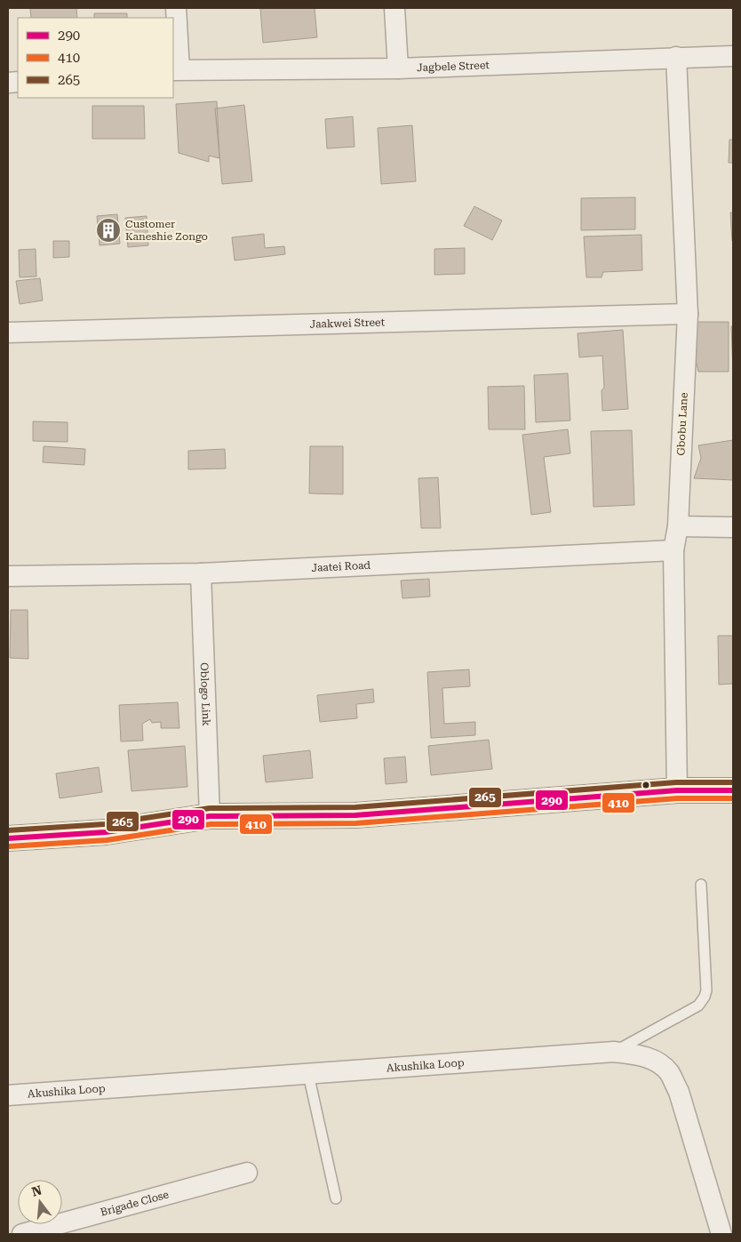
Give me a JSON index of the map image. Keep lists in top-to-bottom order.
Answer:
{
  "streets": {
    "street": [
      "Jagbele Street",
      "Jaakwei Street",
      "Gbobu Lane",
      "Jaatei Road",
      "Oblogo Link",
      "Akushika Loop",
      "Brigade Close"
    ]
  },
  "crossings": [
    ["Jagbele Street", "Gbobu Lane"],
    ["Jaakwei Street", "Gbobu Lane"],
    ["Gbobu Lane", "Jaatei Road"],
    ["Jaatei Road", "Oblogo Link"]
  ],
  "places": {
    "building": ["Customer Kaneshie Zongo"]
  },
  "lines": ["transit line 265", "transit line 290", "transit line 410"],
  "legend": ["290", "410", "265"],
  "north": "top"
}
